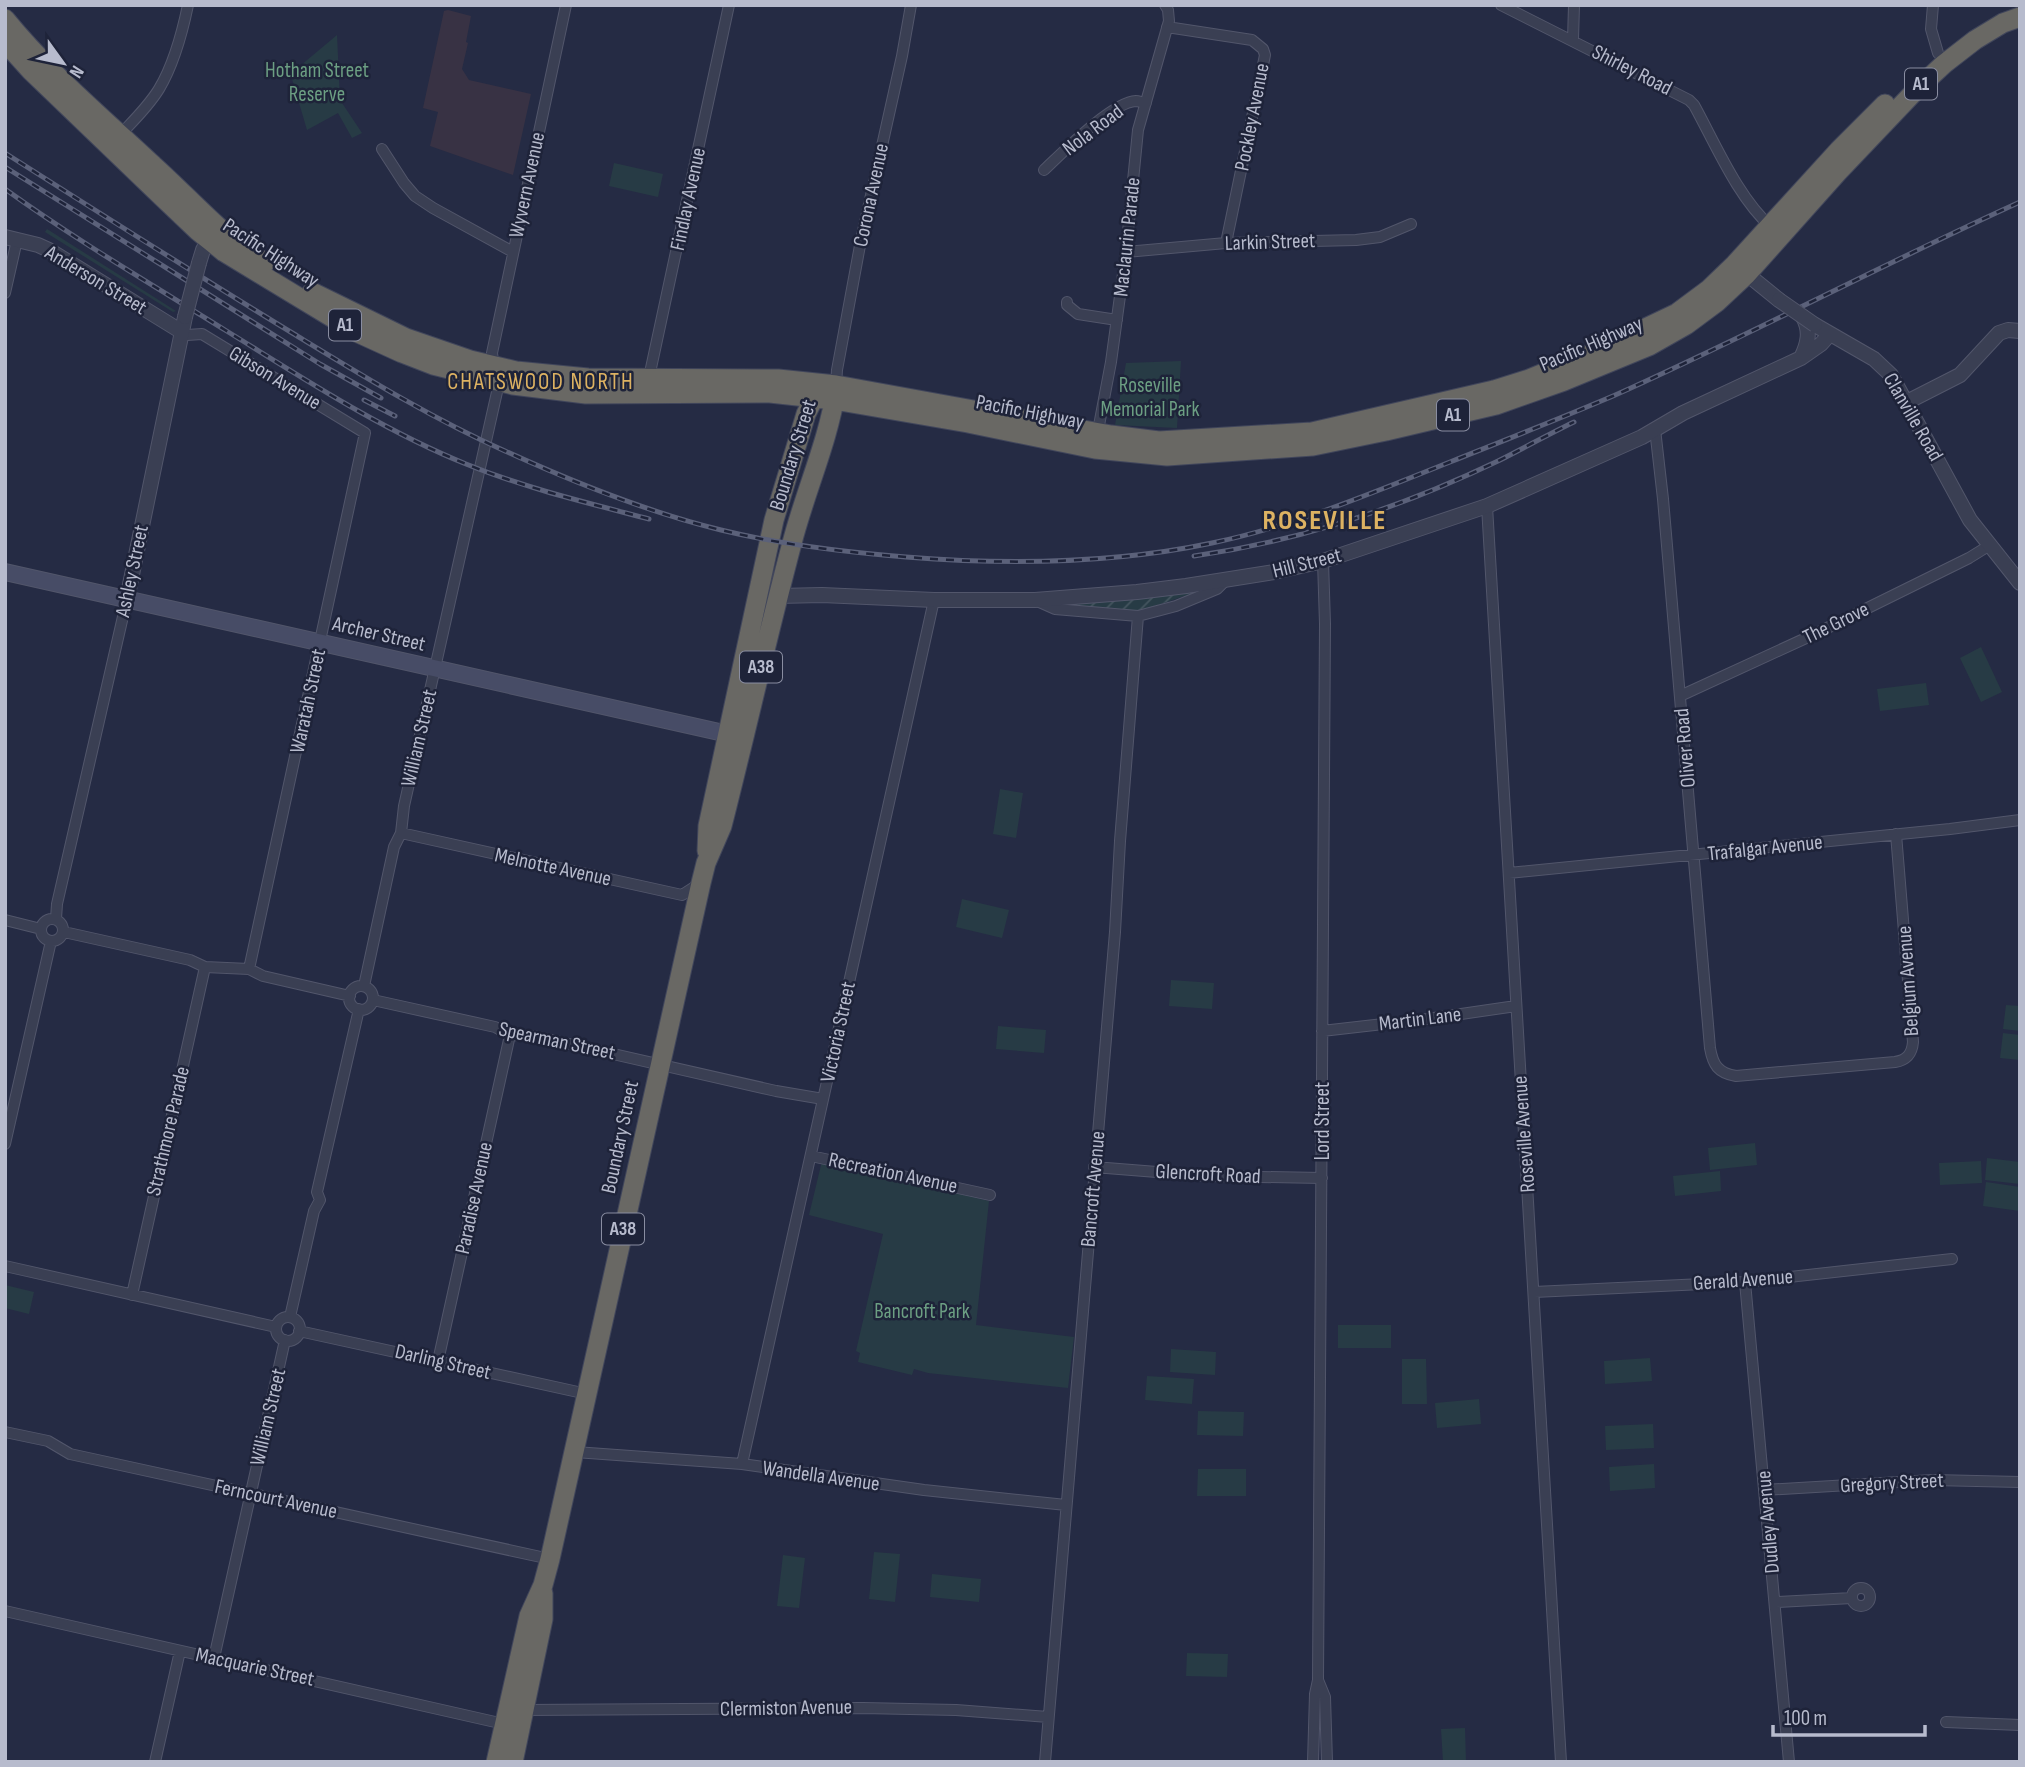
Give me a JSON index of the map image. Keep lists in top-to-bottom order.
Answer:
{
  "streets": {
    "highway": [
      "A1",
      "Pacific Highway",
      "Boundary Street",
      "A38"
    ],
    "main road": ["Archer Street"],
    "street": [
      "Shirley Road",
      "Pockley Avenue",
      "Nola Road",
      "Wyvern Avenue",
      "Corona Avenue",
      "Findlay Avenue",
      "Maclaurin Parade",
      "Larkin Street",
      "Anderson Street",
      "Gibson Avenue",
      "Clanville Road",
      "Hill Street",
      "Ashley Street",
      "The Grove",
      "Waratah Street",
      "William Street",
      "Oliver Road",
      "Trafalgar Avenue",
      "Melnotte Avenue",
      "Belgium Avenue",
      "Martin Lane",
      "Victoria Street",
      "Spearman Street",
      "Lord Street",
      "Strathmore Parade",
      "Roseville Avenue",
      "Recreation Avenue",
      "Glencroft Road",
      "Bancroft Avenue",
      "Paradise Avenue",
      "Gerald Avenue",
      "Darling Street",
      "Wandella Avenue",
      "Gregory Street",
      "Ferncourt Avenue",
      "Dudley Avenue",
      "Macquarie Street",
      "Clermiston Avenue"
    ]
  },
  "crossings": [
    ["Shirley Road", "Pacific Highway"],
    ["Pockley Avenue", "Maclaurin Parade"],
    ["Pockley Avenue", "Larkin Street"],
    ["Nola Road", "Maclaurin Parade"],
    ["Wyvern Avenue", "Pacific Highway"],
    ["Wyvern Avenue", "William Street"],
    ["Corona Avenue", "Pacific Highway"],
    ["Corona Avenue", "Boundary Street"],
    ["Findlay Avenue", "Pacific Highway"],
    ["Maclaurin Parade", "Larkin Street"],
    ["Maclaurin Parade", "Pacific Highway"],
    ["Pacific Highway", "Clanville Road"],
    ["Pacific Highway", "Boundary Street"],
    ["Pacific Highway", "Ashley Street"],
    ["Pacific Highway", "William Street"],
    ["Anderson Street", "Gibson Avenue"],
    ["Anderson Street", "Ashley Street"],
    ["Gibson Avenue", "Ashley Street"],
    ["Gibson Avenue", "Waratah Street"],
    ["Clanville Road", "Hill Street"],
    ["Clanville Road", "The Grove"],
    ["Boundary Street", "Hill Street"],
    ["Boundary Street", "Archer Street"],
    ["Boundary Street", "Melnotte Avenue"],
    ["Boundary Street", "Spearman Street"],
    ["Boundary Street", "Darling Street"],
    ["Boundary Street", "Wandella Avenue"],
    ["Boundary Street", "Ferncourt Avenue"],
    ["Boundary Street", "Macquarie Street"],
    ["Boundary Street", "Clermiston Avenue"],
    ["Hill Street", "Oliver Road"],
    ["Hill Street", "Victoria Street"],
    ["Hill Street", "Lord Street"],
    ["Hill Street", "Roseville Avenue"],
    ["Ashley Street", "Archer Street"],
    ["The Grove", "Oliver Road"],
    ["Archer Street", "Waratah Street"],
    ["Archer Street", "William Street"],
    ["William Street", "Melnotte Avenue"],
    ["William Street", "Spearman Street"],
    ["William Street", "Darling Street"],
    ["William Street", "Ferncourt Avenue"],
    ["William Street", "Macquarie Street"],
    ["Oliver Road", "Trafalgar Avenue"],
    ["Oliver Road", "Belgium Avenue"],
    ["Trafalgar Avenue", "Belgium Avenue"],
    ["Trafalgar Avenue", "Roseville Avenue"],
    ["Martin Lane", "Lord Street"],
    ["Martin Lane", "Roseville Avenue"],
    ["Victoria Street", "Spearman Street"],
    ["Victoria Street", "Recreation Avenue"],
    ["Victoria Street", "Wandella Avenue"],
    ["Spearman Street", "Paradise Avenue"],
    ["Lord Street", "Glencroft Road"],
    ["Roseville Avenue", "Gerald Avenue"],
    ["Glencroft Road", "Bancroft Avenue"],
    ["Bancroft Avenue", "Wandella Avenue"],
    ["Bancroft Avenue", "Clermiston Avenue"],
    ["Paradise Avenue", "Darling Street"],
    ["Gerald Avenue", "Dudley Avenue"],
    ["Gregory Street", "Dudley Avenue"]
  ],
  "districts": ["CHATSWOOD NORTH", "ROSEVILLE"],
  "parks": ["Hotham Street Reserve", "Roseville Memorial Park", "Bancroft Park"],
  "scale_bar": "100 m",
  "north": "bottom right"
}
